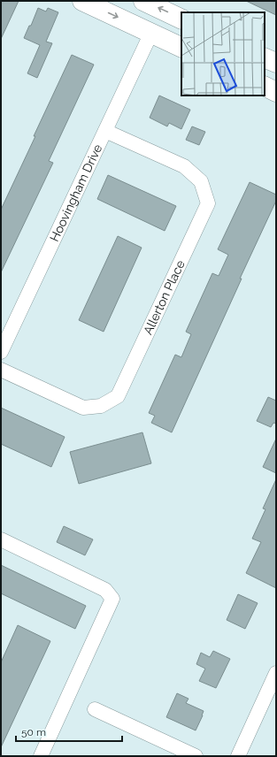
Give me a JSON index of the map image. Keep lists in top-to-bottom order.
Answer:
{
  "streets": {
    "street": ["Hoovingham Drive", "Allerton Place"]
  },
  "crossings": [
    ["Hoovingham Drive", "Allerton Place"]
  ],
  "scale_bar": "50 m"
}
